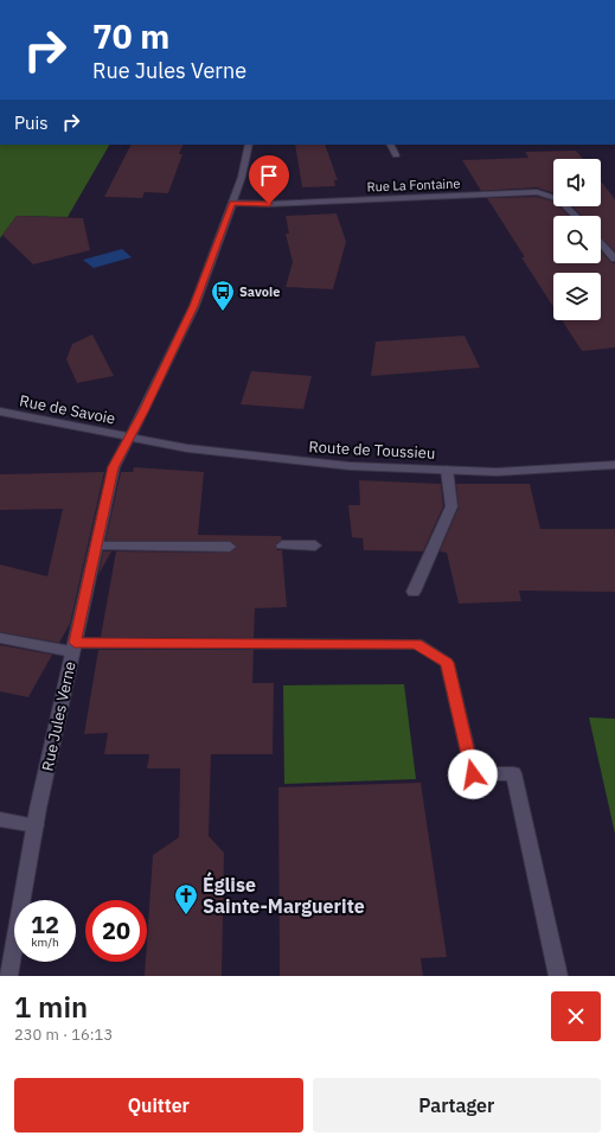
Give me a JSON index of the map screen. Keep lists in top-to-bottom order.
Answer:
{
  "streets": {
    "street": [
      "Rue La Fontaine",
      "Rue de Savoie",
      "Route de Toussieu",
      "Rue Jules Verne"
    ]
  },
  "crossings": [
    ["Rue La Fontaine", "Rue Jules Verne"],
    ["Rue de Savoie", "Route de Toussieu"],
    ["Rue de Savoie", "Rue Jules Verne"],
    ["Route de Toussieu", "Rue Jules Verne"]
  ],
  "places": {
    "bus stop": ["Savoie"],
    "church": ["Église Sainte-Marguerite"]
  },
  "page": {
    "turn": ["70 m", "Rue Jules Verne"],
    "then": "Puis",
    "speed": "12 km/h",
    "limit": "20",
    "heading": ["1 min", "230 m · 16:13"],
    "buttons": ["Quitter", "Partager"]
  }
}
